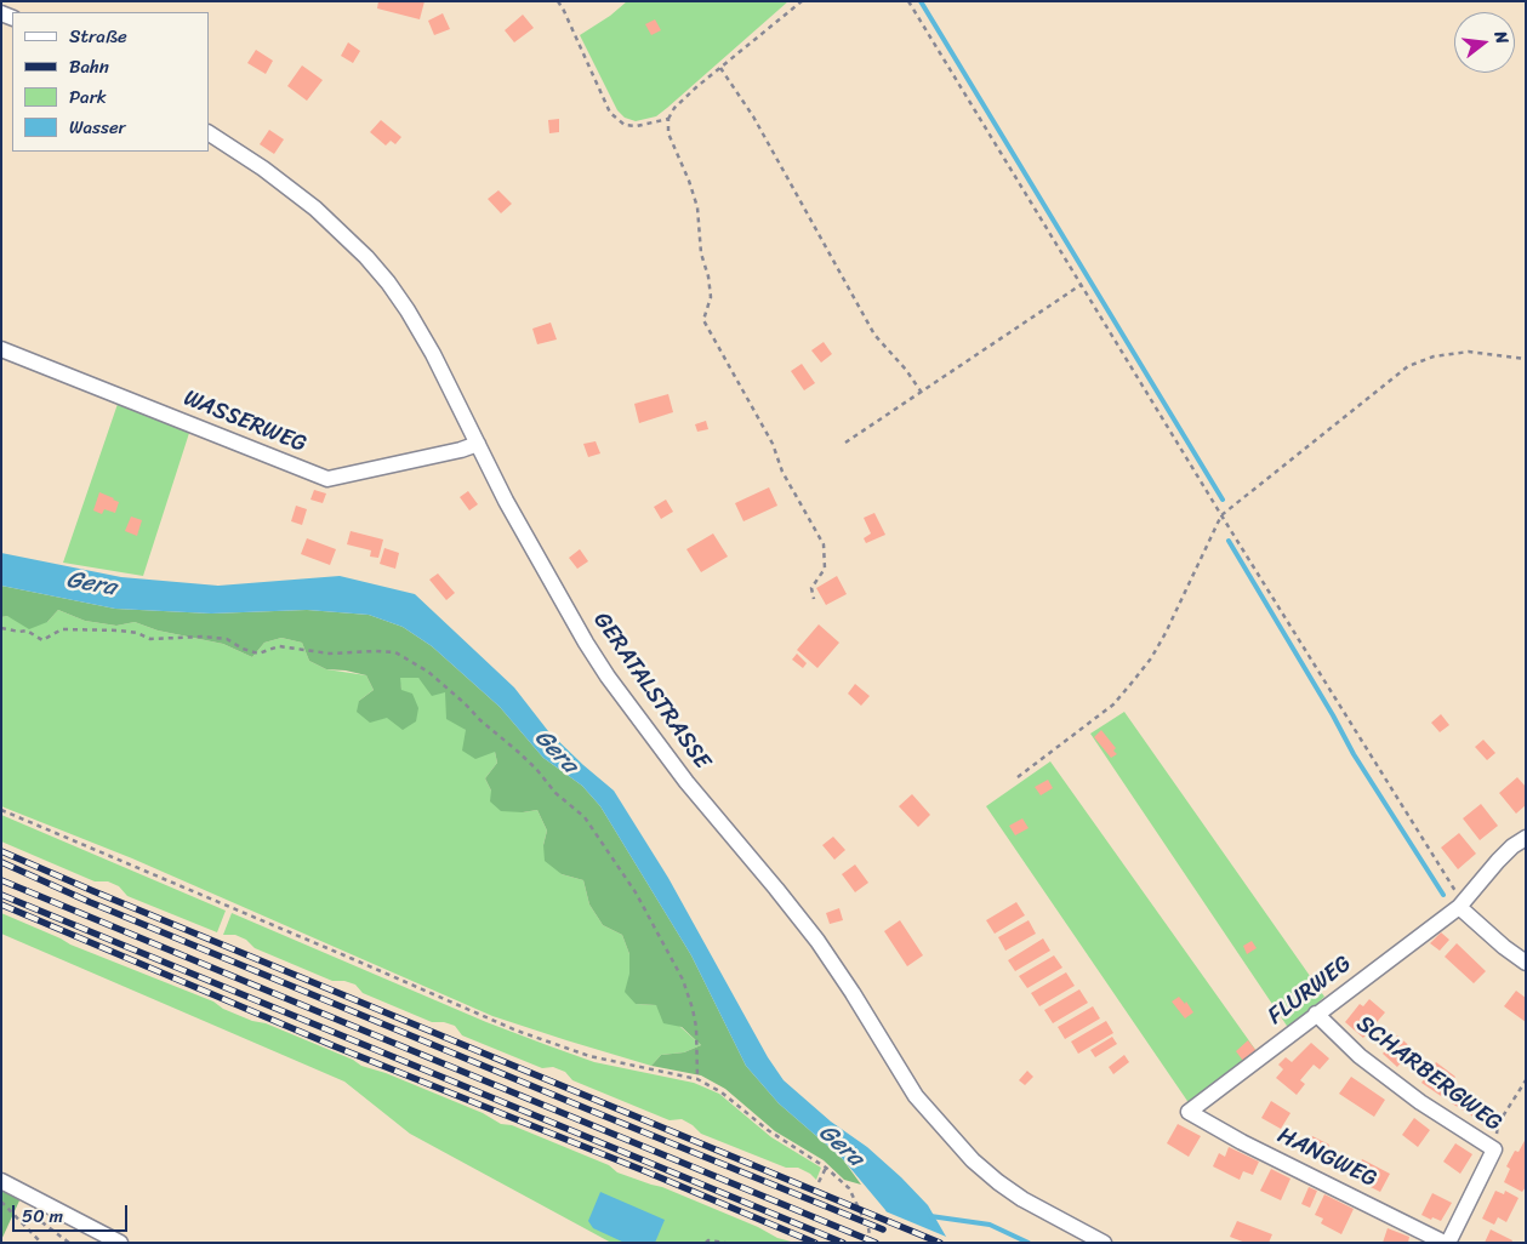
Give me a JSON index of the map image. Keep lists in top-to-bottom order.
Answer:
{
  "streets": {
    "street": [
      "WASSERWEG",
      "GERATALSTRASSE",
      "FLURWEG",
      "SCHARBERGWEG",
      "HANGWEG"
    ]
  },
  "crossings": [
    ["WASSERWEG", "GERATALSTRASSE"],
    ["FLURWEG", "SCHARBERGWEG"],
    ["FLURWEG", "HANGWEG"],
    ["SCHARBERGWEG", "HANGWEG"]
  ],
  "water": ["Gera"],
  "legend": [
    "Straße",
    "Bahn",
    "Park",
    "Wasser"
  ],
  "scale_bar": "50 m",
  "north": "right"
}
